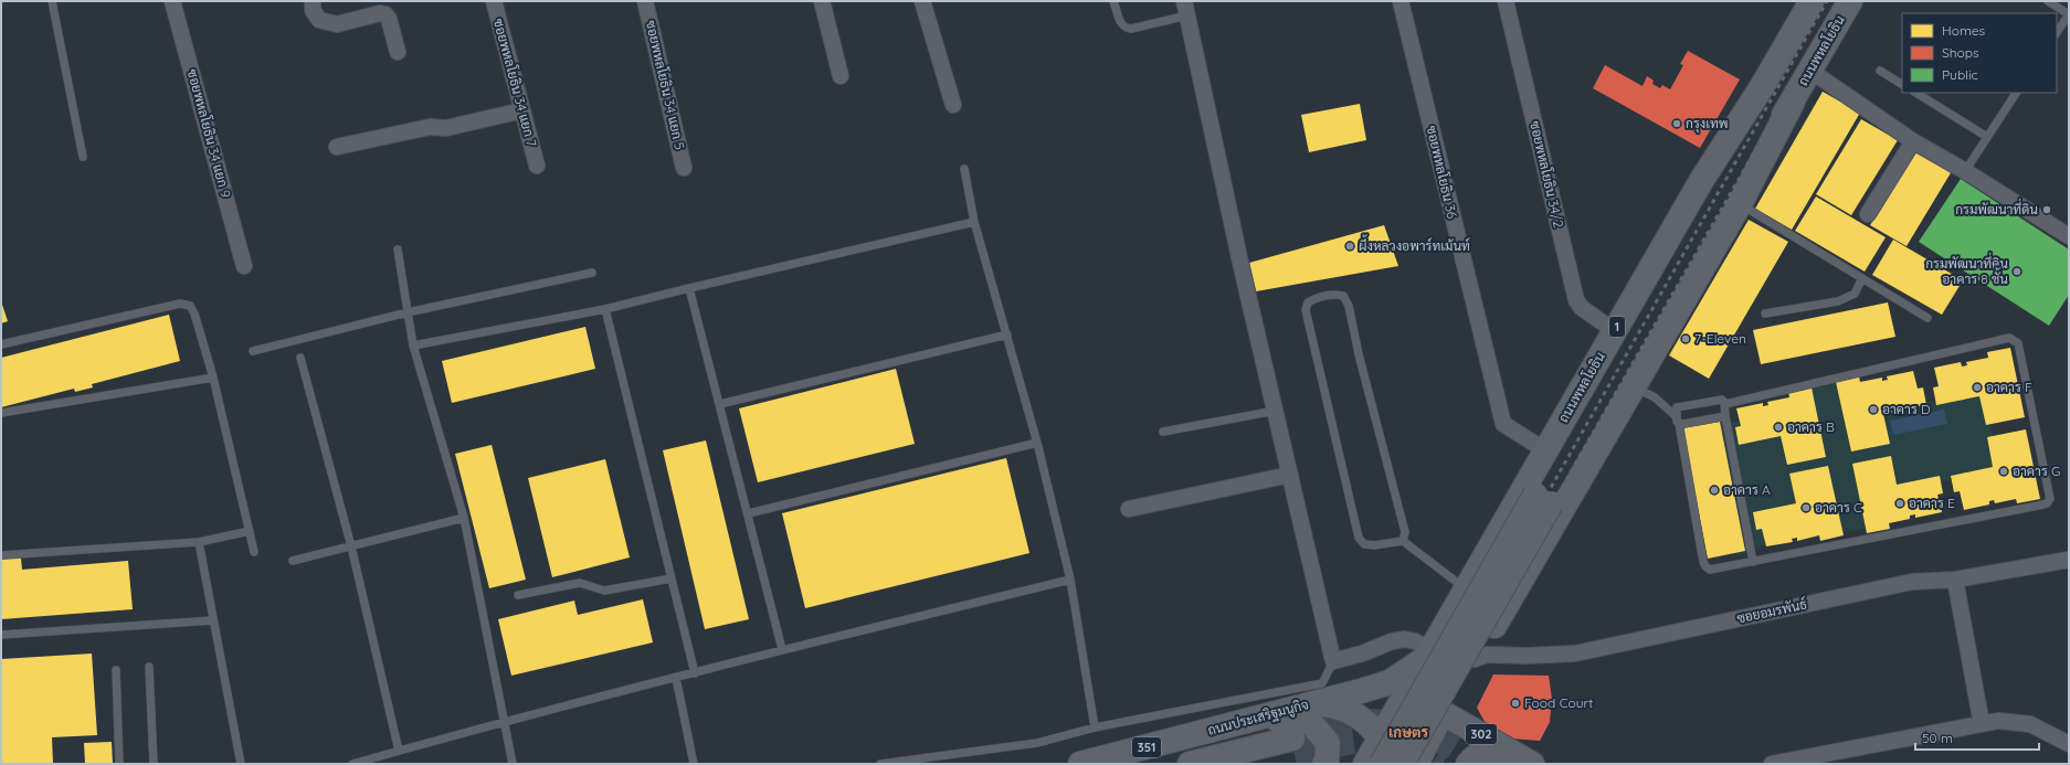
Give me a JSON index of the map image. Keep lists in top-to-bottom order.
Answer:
{
  "streets": {
    "main road": [
      "ถนนพหลโยธิน",
      "1",
      "ถนนประเสริฐมนูกิจ",
      "302",
      "351"
    ],
    "street": [
      "ซอยพหลโยธิน 34 แยก 7",
      "ซอยพหลโยธิน 34 แยก 5",
      "ซอยพหลโยธิน 34 แยก 9",
      "ซอยพหลโยธิน 36",
      "ซอยพหลโยธิน 34/2",
      "ซอยอมรพันธ์"
    ]
  },
  "crossings": [
    ["ถนนพหลโยธิน", "ซอยพหลโยธิน 36"],
    ["ถนนพหลโยธิน", "ซอยพหลโยธิน 34/2"],
    ["ถนนพหลโยธิน", "ซอยอมรพันธ์"],
    ["ถนนพหลโยธิน", "ถนนประเสริฐมนูกิจ"],
    ["ถนนพหลโยธิน", "302"]
  ],
  "districts": ["เกษตร"],
  "places": [
    "กรุงเทพ",
    "กรมพัฒนาที่ดิน",
    "ผึ้งหลวงอพาร์ทเม้นท์",
    "กรมพัฒนาที่ดิน อาคาร 8 ชั้น",
    "7-Eleven",
    "อาคาร F",
    "อาคาร D",
    "อาคาร B",
    "อาคาร G",
    "อาคาร A",
    "อาคาร E",
    "อาคาร C",
    "Food Court"
  ],
  "legend": ["Homes", "Shops", "Public"],
  "scale_bar": "50 m"
}
